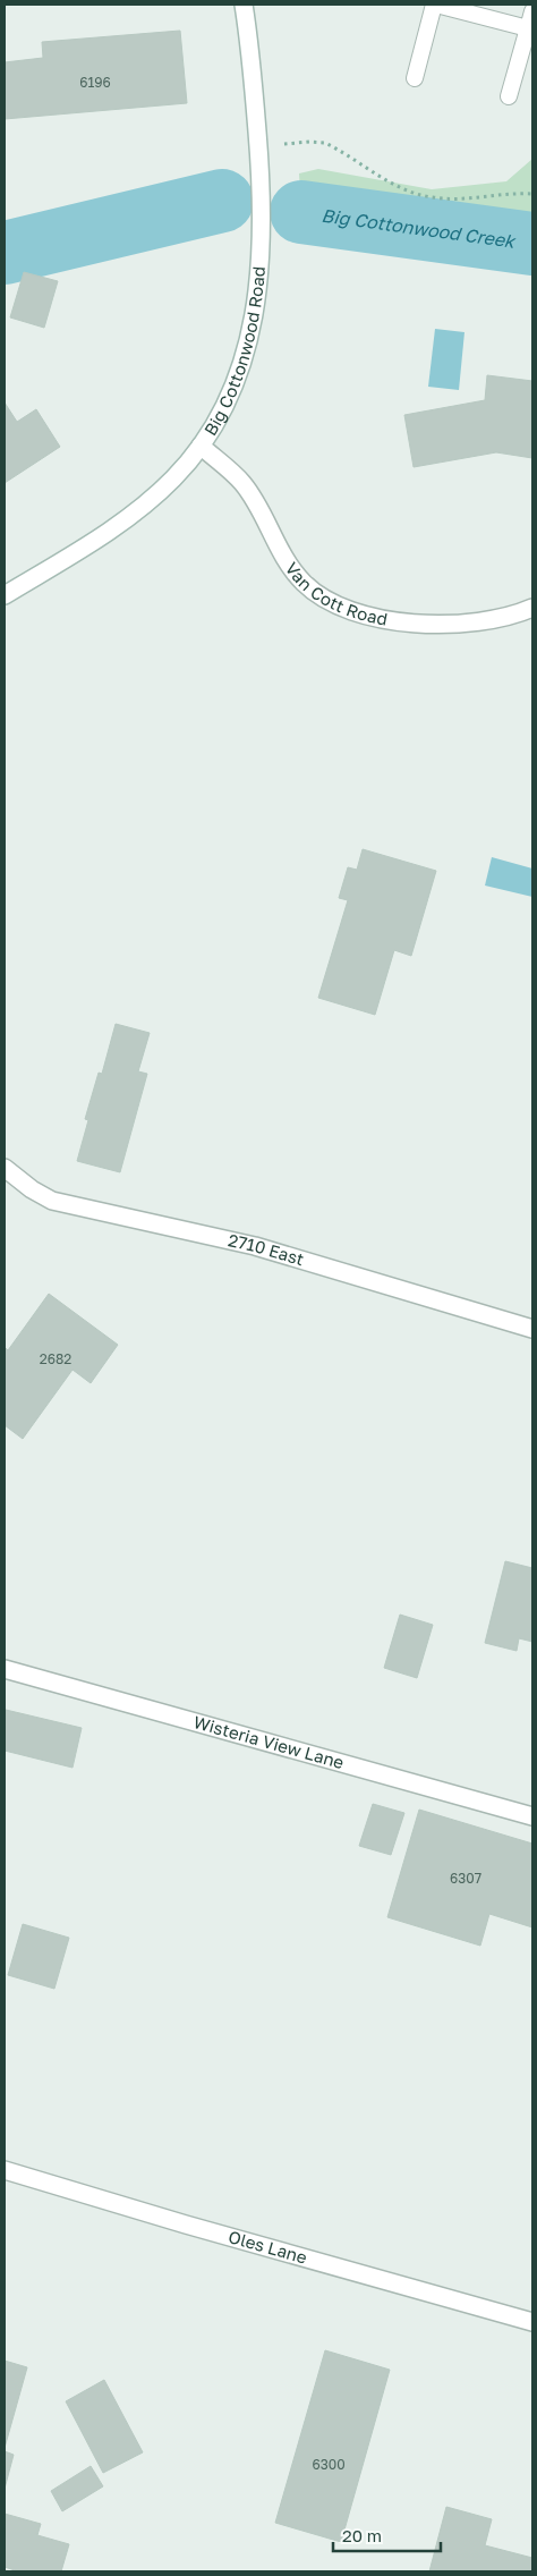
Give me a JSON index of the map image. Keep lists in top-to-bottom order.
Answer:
{
  "streets": {
    "street": [
      "Big Cottonwood Road",
      "Van Cott Road",
      "2710 East",
      "Wisteria View Lane",
      "Oles Lane"
    ]
  },
  "crossings": [
    ["Big Cottonwood Road", "Van Cott Road"]
  ],
  "water": ["Big Cottonwood Creek"],
  "house_numbers": [
    "6196",
    "2682",
    "6307",
    "6300"
  ],
  "scale_bar": "20 m"
}
